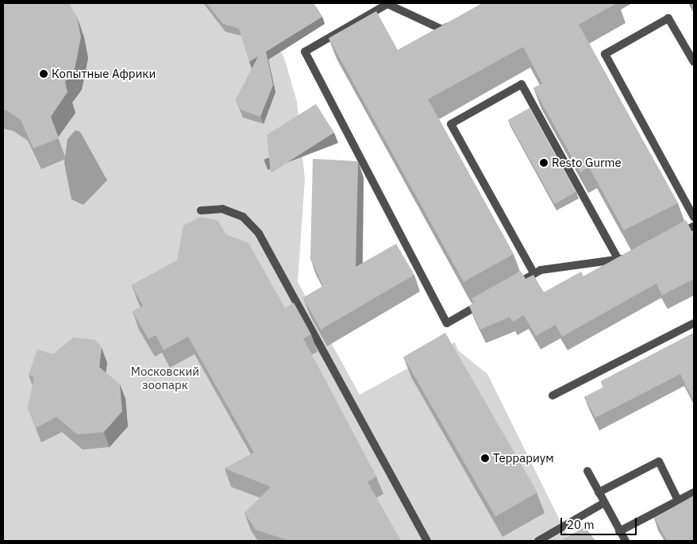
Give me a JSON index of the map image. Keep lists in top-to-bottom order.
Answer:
{
  "parks": ["Московский зоопарк"],
  "places": ["Копытные Африки", "Resto Gurme", "Террариум"],
  "scale_bar": "20 m"
}
